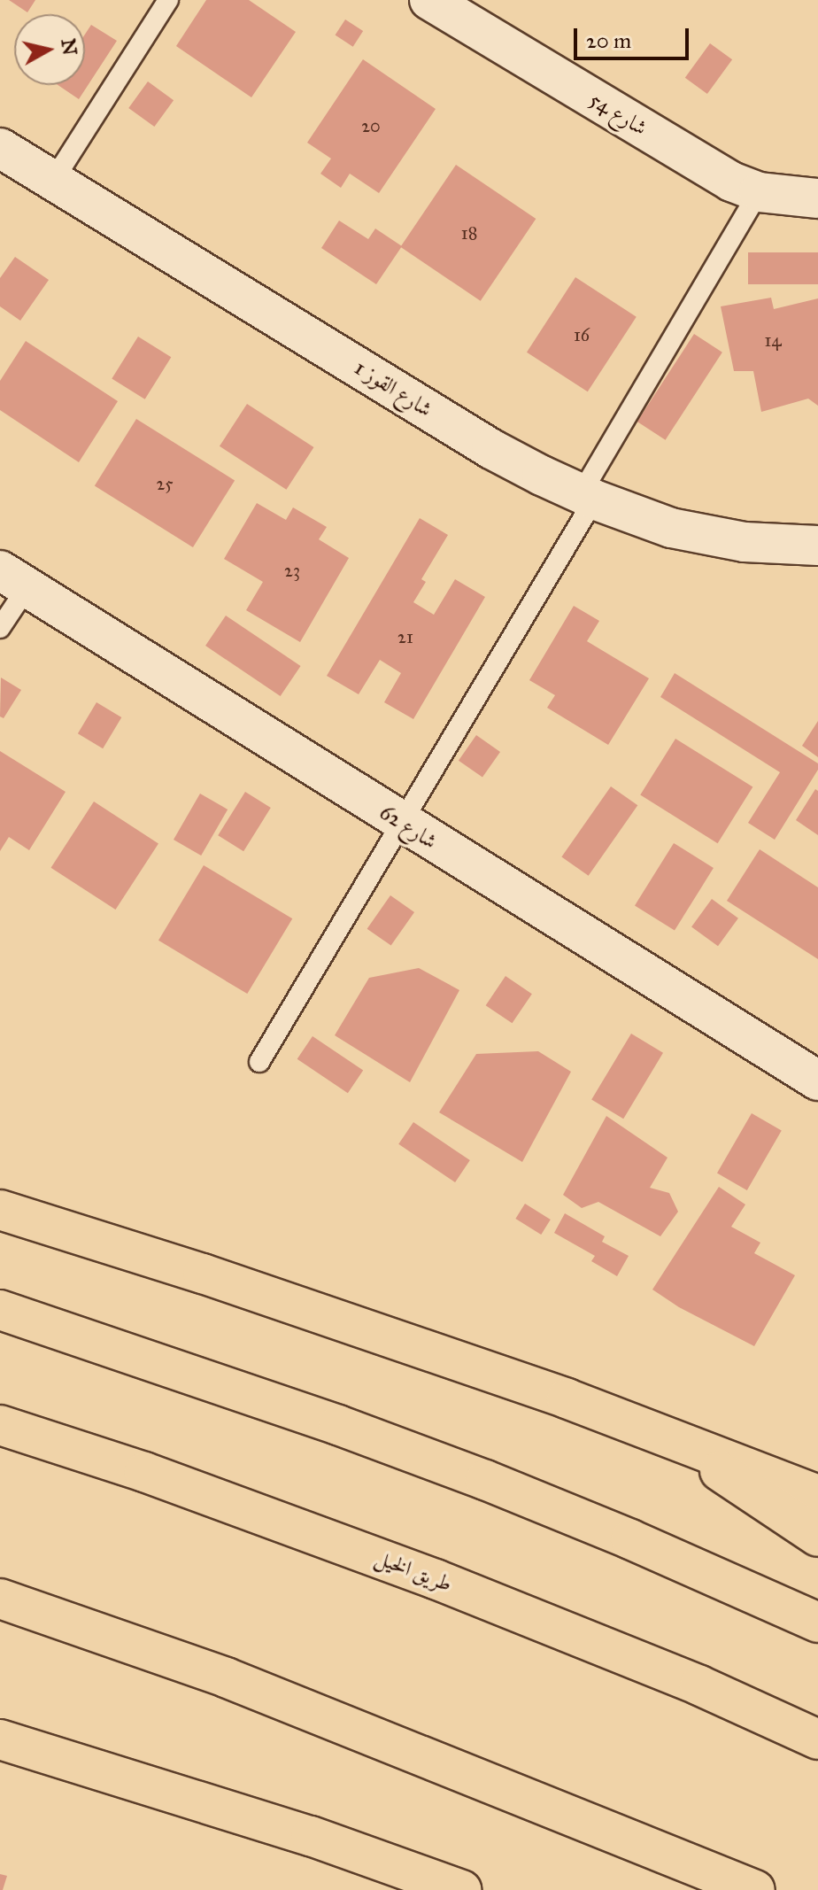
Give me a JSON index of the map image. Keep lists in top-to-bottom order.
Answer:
{
  "streets": {
    "highway": ["طريق الخيل"],
    "street": ["شارع 54", "شارع القوز 1", "شارع 62"]
  },
  "house_numbers": [
    "20",
    "18",
    "16",
    "14",
    "25",
    "23",
    "21"
  ],
  "scale_bar": "20 m",
  "north": "right"
}
